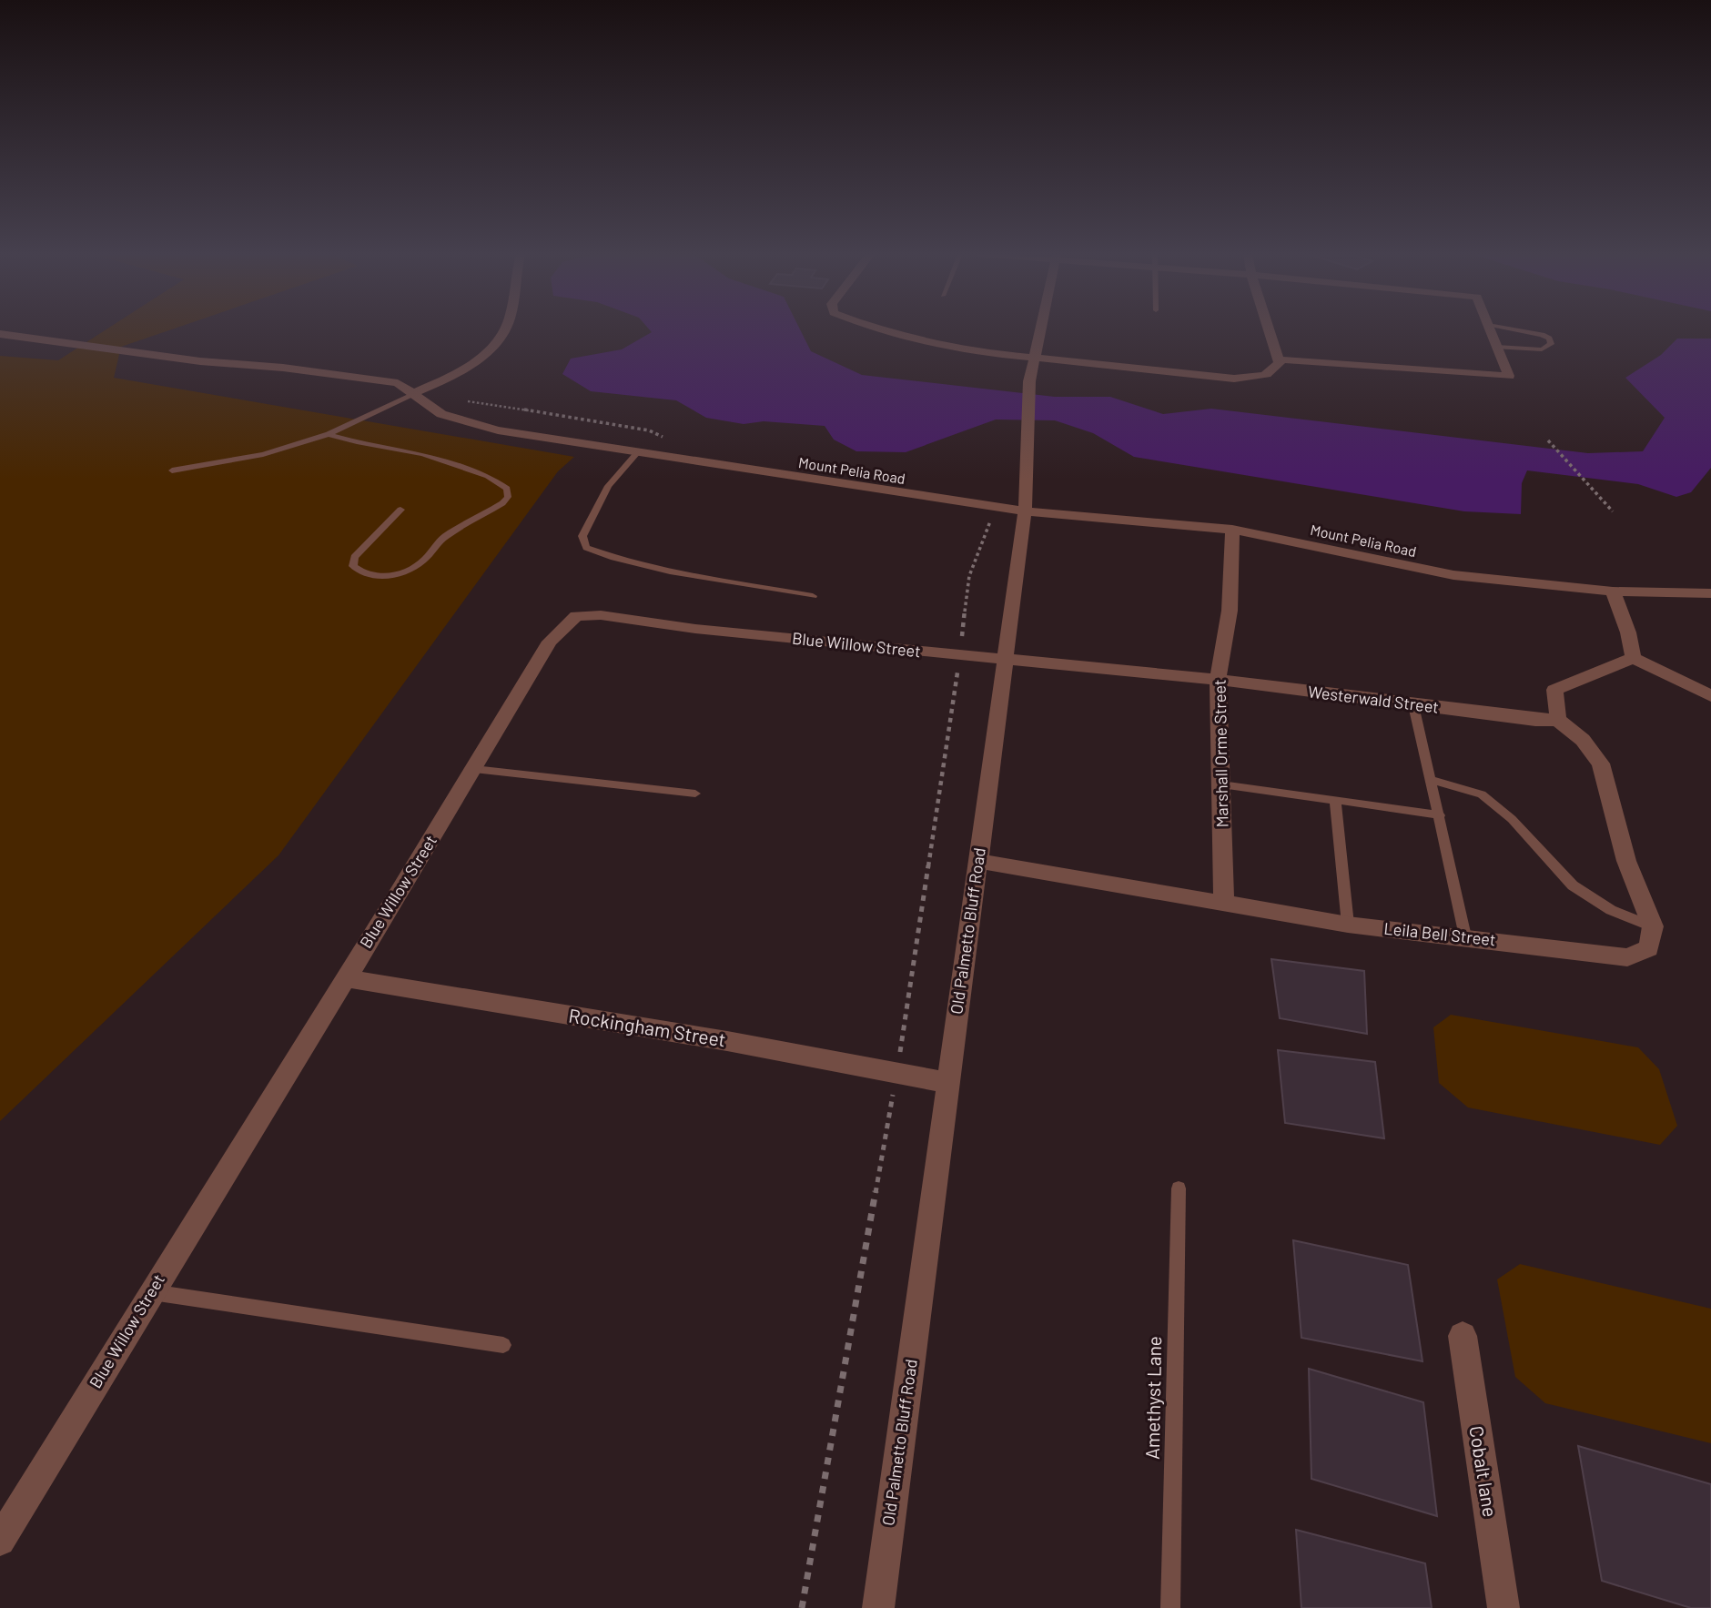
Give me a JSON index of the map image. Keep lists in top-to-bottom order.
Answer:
{
  "streets": {
    "street": [
      "Mount Pelia Road",
      "Blue Willow Street",
      "Westerwald Street",
      "Marshall Orme Street",
      "Old Palmetto Bluff Road",
      "Leila Bell Street",
      "Rockingham Street",
      "Cobalt lane"
    ],
    "lane": ["Amethyst Lane"]
  },
  "crossings": [
    ["Mount Pelia Road", "Marshall Orme Street"],
    ["Mount Pelia Road", "Old Palmetto Bluff Road"],
    ["Blue Willow Street", "Westerwald Street"],
    ["Blue Willow Street", "Old Palmetto Bluff Road"],
    ["Blue Willow Street", "Rockingham Street"],
    ["Westerwald Street", "Marshall Orme Street"],
    ["Westerwald Street", "Old Palmetto Bluff Road"],
    ["Marshall Orme Street", "Leila Bell Street"],
    ["Old Palmetto Bluff Road", "Leila Bell Street"],
    ["Old Palmetto Bluff Road", "Rockingham Street"]
  ]
}
